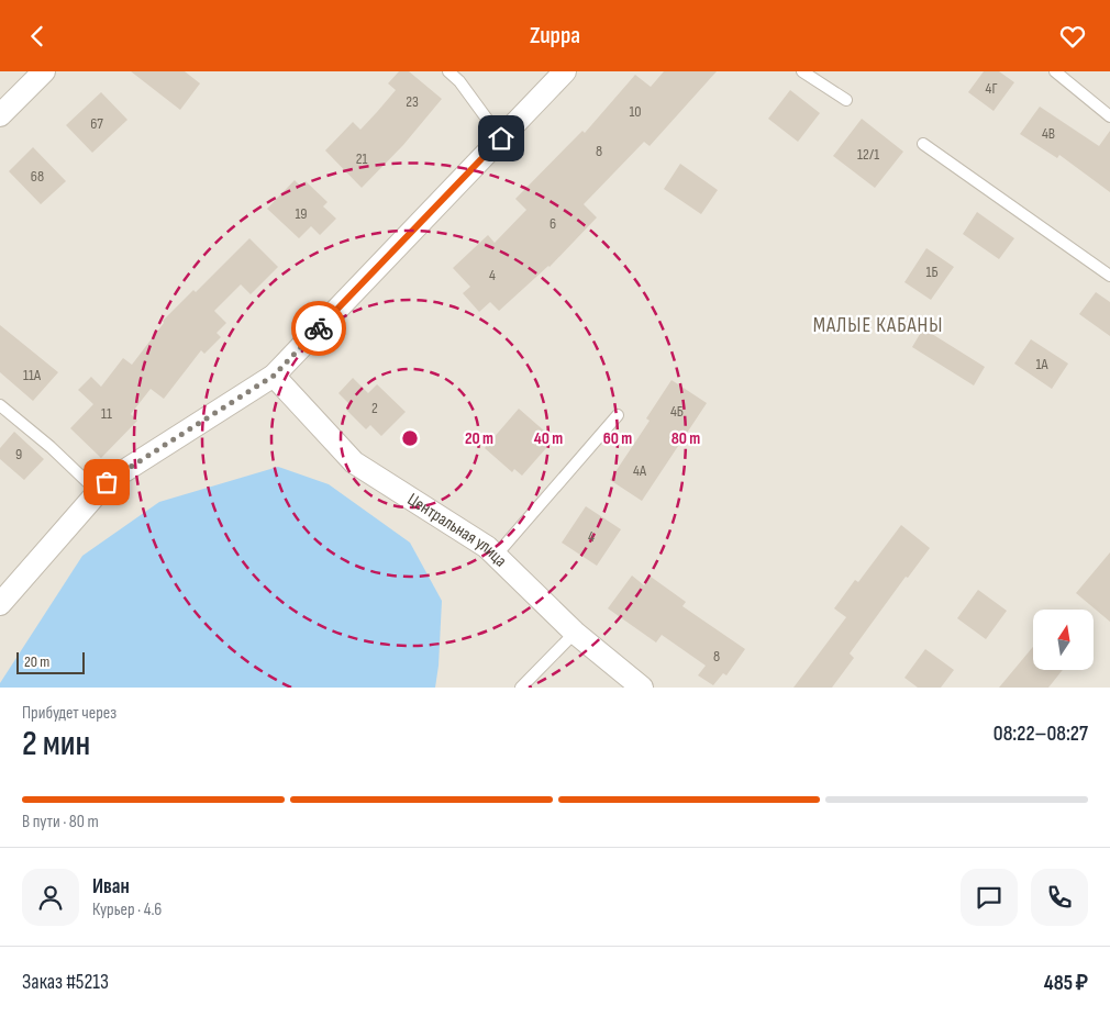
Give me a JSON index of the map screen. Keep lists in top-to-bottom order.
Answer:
{
  "streets": {
    "street": ["Центральная улица"]
  },
  "districts": ["МАЛЫЕ КАБАНЫ"],
  "house_numbers": [
    "4Г",
    "23",
    "10",
    "67",
    "4В",
    "8",
    "12/1",
    "21",
    "68",
    "19",
    "6",
    "1Б",
    "4",
    "1А",
    "11А",
    "2",
    "4Б",
    "11",
    "9",
    "4А",
    "4",
    "8"
  ],
  "scale_bar": "20 m",
  "north": "top",
  "page": {
    "header": "Zuppa",
    "scale": "20 m",
    "heading": ["2 мин", "Прибудет через", "08:22–08:27"],
    "panel": [
      "Иван",
      "Курьер · 4.6",
      "Заказ #5213",
      "485 ₽"
    ],
    "bar": "В пути · 80 m"
  },
  "rings": [
    "20 m",
    "40 m",
    "60 m",
    "80 m"
  ]
}
